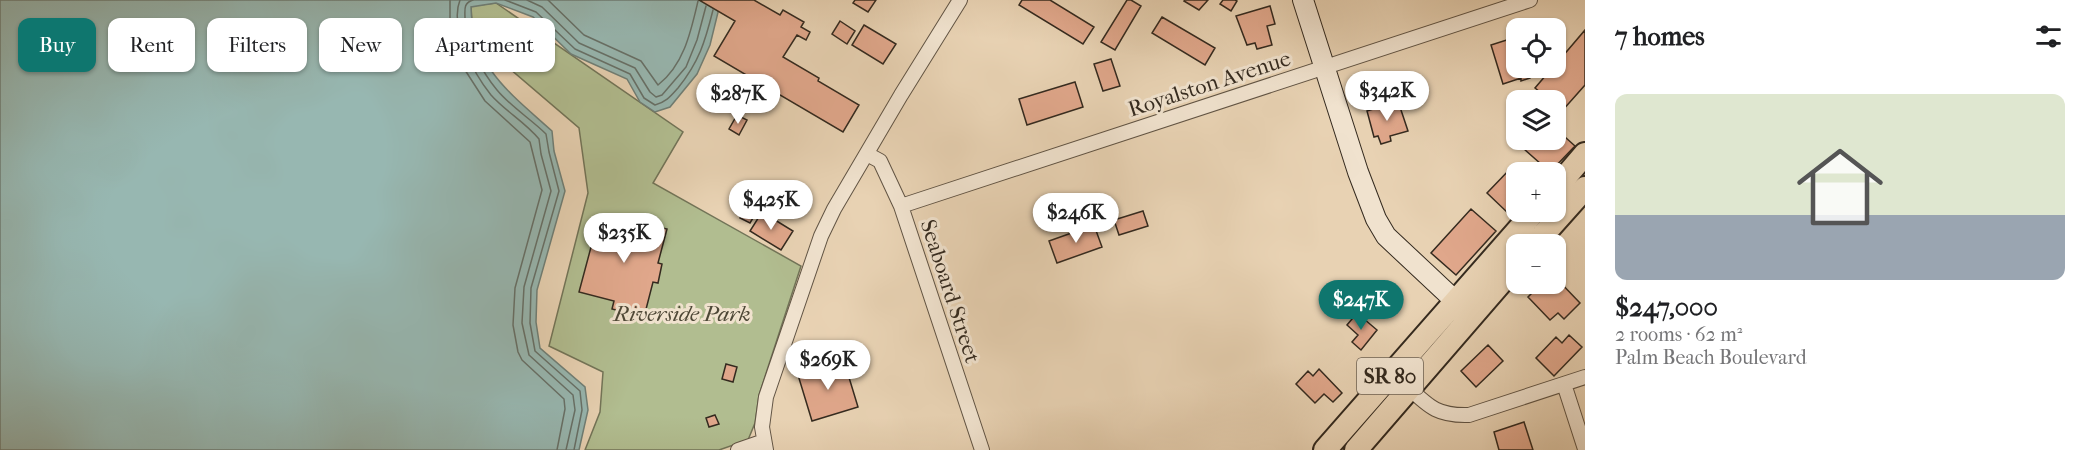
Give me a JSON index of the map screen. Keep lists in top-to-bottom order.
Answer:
{
  "streets": {
    "main road": ["SR 80"],
    "street": ["Royalston Avenue", "Seaboard Street"]
  },
  "crossings": [
    ["Royalston Avenue", "Seaboard Street"]
  ],
  "parks": ["Riverside Park"],
  "page": {
    "heading": "7 homes",
    "map_buttons": ["+", "−"],
    "chip": [
      "Buy",
      "Rent",
      "Filters",
      "New",
      "Apartment"
    ],
    "price": [
      "$342K",
      "$287K",
      "$425K",
      "$246K",
      "$235K",
      "$247K",
      "$269K"
    ],
    "list": [
      {
        "name": "$247,000",
        "note": "2 rooms · 62 m² · Palm Beach Boulevard"
      }
    ]
  }
}
